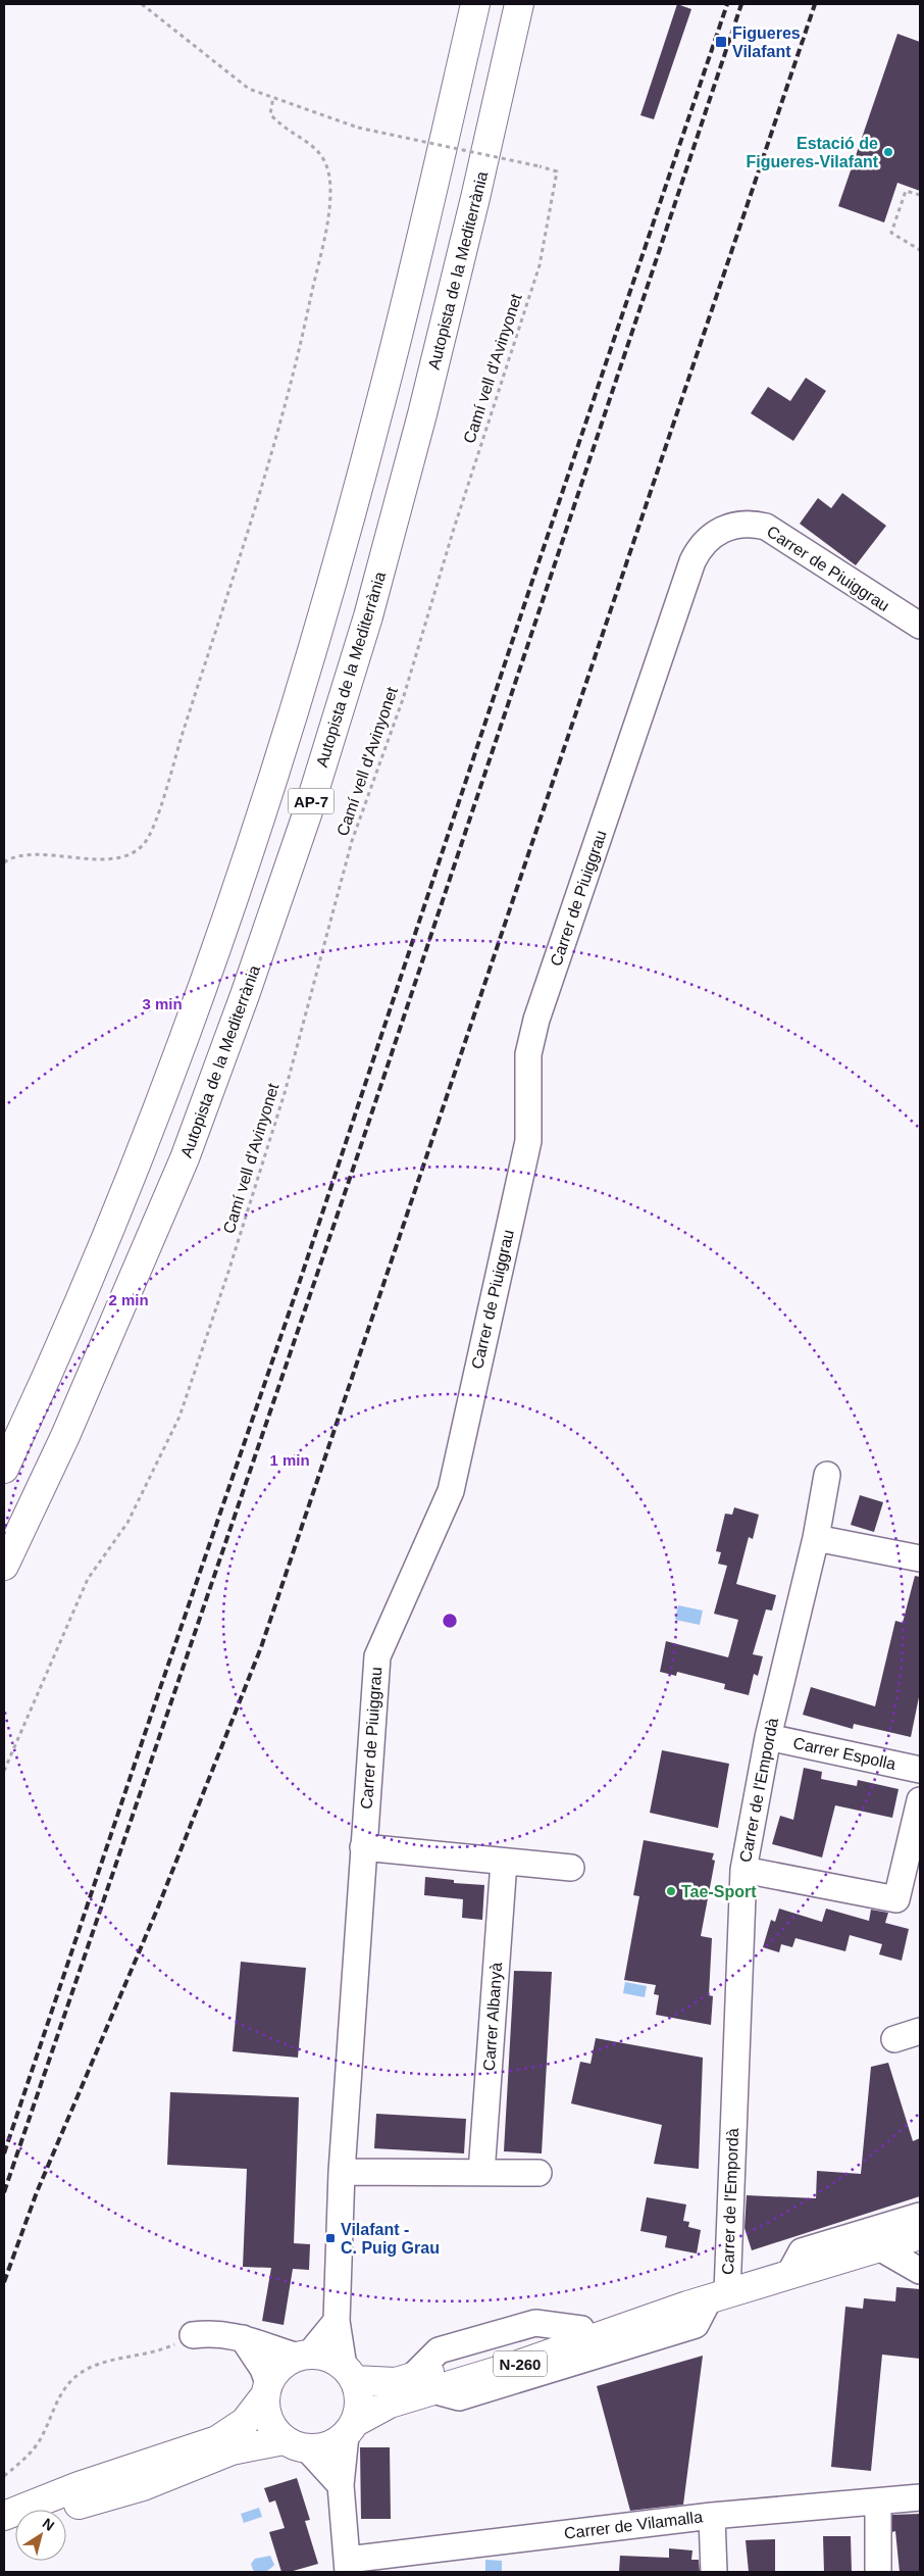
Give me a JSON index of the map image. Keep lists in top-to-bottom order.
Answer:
{
  "streets": {
    "main road": ["Autopista de la Mediterrània", "AP-7", "N-260"],
    "street": [
      "Carrer de Piuiggrau",
      "Carrer Espolla",
      "Carrer de l'Empordà",
      "Carrer Albanyà",
      "Carrer de Vilamalla"
    ],
    "path": ["Camí vell d'Avinyonet"]
  },
  "crossings": [
    ["Carrer de Piuiggrau", "N-260"],
    ["Carrer Espolla", "Carrer de l'Empordà"],
    ["Carrer de l'Empordà", "N-260"]
  ],
  "places": {
    "transit": ["Figueres Vilafant", "Vilafant - C. Puig Grau"],
    "other": ["Estació de Figueres-Vilafant", "Tae-Sport"]
  },
  "north": "top right",
  "rings": ["3 min", "2 min", "1 min"]
}
